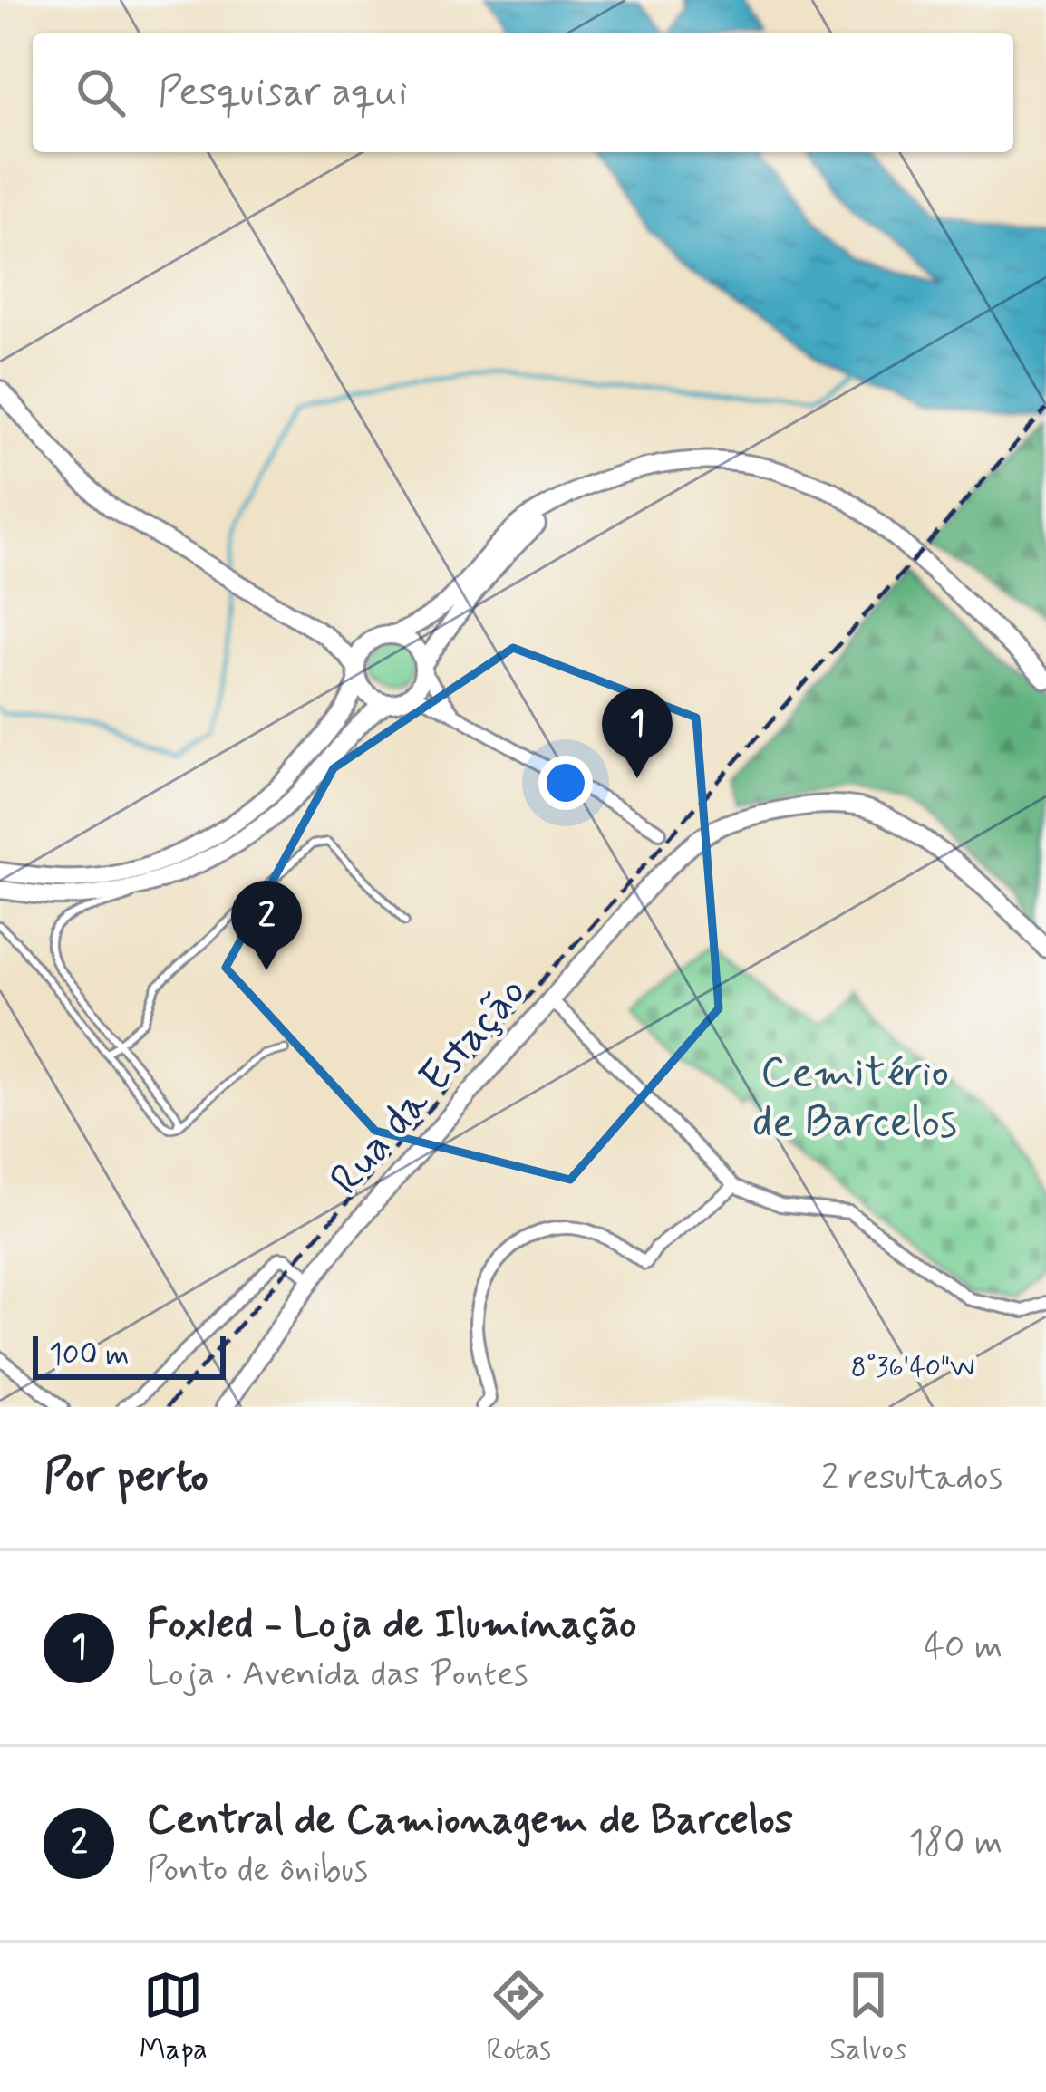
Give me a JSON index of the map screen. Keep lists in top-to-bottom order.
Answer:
{
  "streets": {
    "main road": ["Rua da Estação"]
  },
  "parks": ["Cemitério de Barcelos"],
  "scale_bar": "100 m",
  "page": {
    "search": "Pesquisar aqui",
    "pins": ["1", "2"],
    "scale": "100 m",
    "heading": ["Por perto", "2 resultados"],
    "list": [
      {
        "mark": "1",
        "name": "Foxled - Loja de Iluminação",
        "note": "Loja · Avenida das Pontes",
        "value": "40 m"
      },
      {
        "mark": "2",
        "name": "Central de Camionagem de Barcelos",
        "note": "Ponto de ônibus",
        "value": "180 m"
      }
    ],
    "nav": ["Mapa", "Rotas", "Salvos"]
  },
  "coordinates": ["8°36'40\"W"]
}
